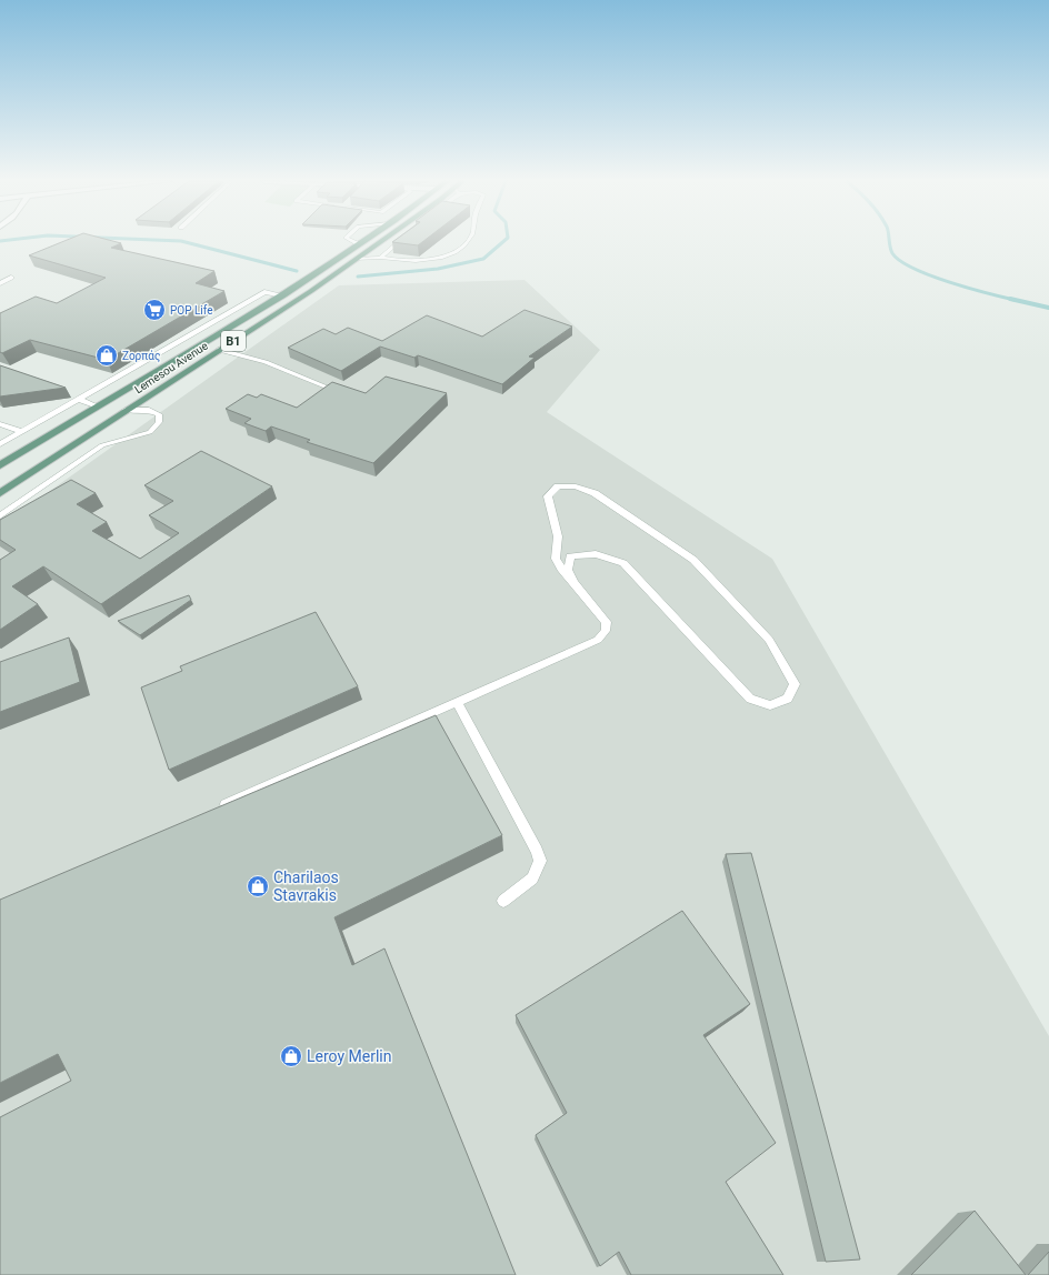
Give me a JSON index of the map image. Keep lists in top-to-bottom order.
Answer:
{
  "streets": {
    "main road": ["B1", "Lemesou Avenue"]
  },
  "places": {
    "supermarket": ["POP Life"],
    "shop": ["Ζορπάς", "Charilaos Stavrakis", "Leroy Merlin"]
  }
}
